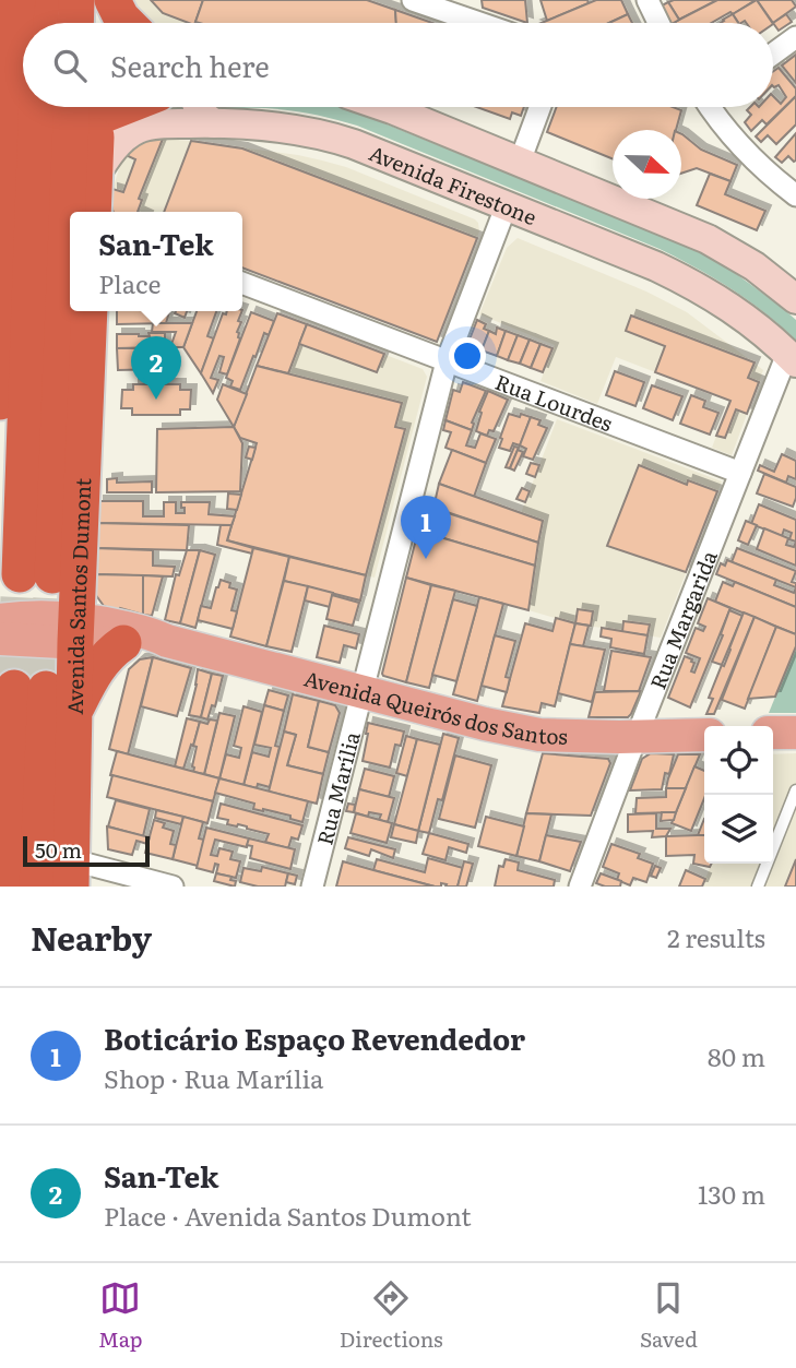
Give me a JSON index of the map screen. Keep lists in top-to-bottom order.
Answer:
{
  "streets": {
    "highway": ["Avenida Santos Dumont"],
    "main road": ["Avenida Firestone", "Avenida Queirós dos Santos"],
    "street": ["Rua Lourdes", "Rua Margarida", "Rua Marília"]
  },
  "crossings": [
    ["Avenida Firestone", "Rua Margarida"],
    ["Avenida Firestone", "Rua Marília"],
    ["Rua Lourdes", "Rua Margarida"],
    ["Rua Lourdes", "Rua Marília"],
    ["Avenida Santos Dumont", "Avenida Queirós dos Santos"],
    ["Rua Margarida", "Avenida Queirós dos Santos"],
    ["Avenida Queirós dos Santos", "Rua Marília"]
  ],
  "scale_bar": "50 m",
  "north": "right",
  "page": {
    "search": "Search here",
    "popup": ["San-Tek", "Place"],
    "pins": ["2", "1"],
    "scale": "50 m",
    "heading": ["Nearby", "2 results"],
    "list": [
      {
        "mark": "1",
        "name": "Boticário Espaço Revendedor",
        "note": "Shop · Rua Marília",
        "value": "80 m"
      },
      {
        "mark": "2",
        "name": "San-Tek",
        "note": "Place · Avenida Santos Dumont",
        "value": "130 m"
      }
    ],
    "nav": ["Map", "Directions", "Saved"]
  }
}
